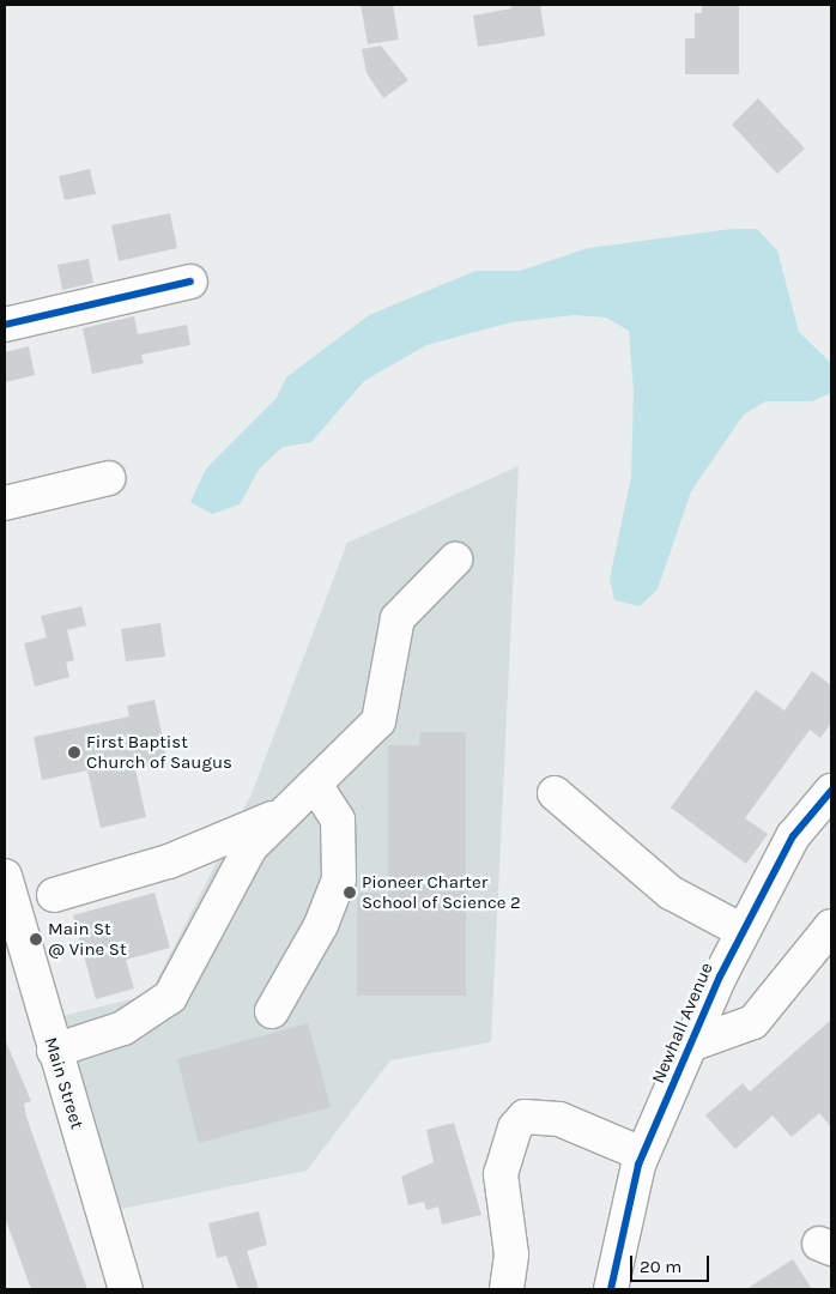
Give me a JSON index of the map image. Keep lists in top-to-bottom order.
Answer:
{
  "streets": {
    "street": ["Newhall Avenue", "Main Street"]
  },
  "places": ["First Baptist Church of Saugus", "Pioneer Charter School of Science 2", "Main St @ Vine St"],
  "scale_bar": "20 m"
}
